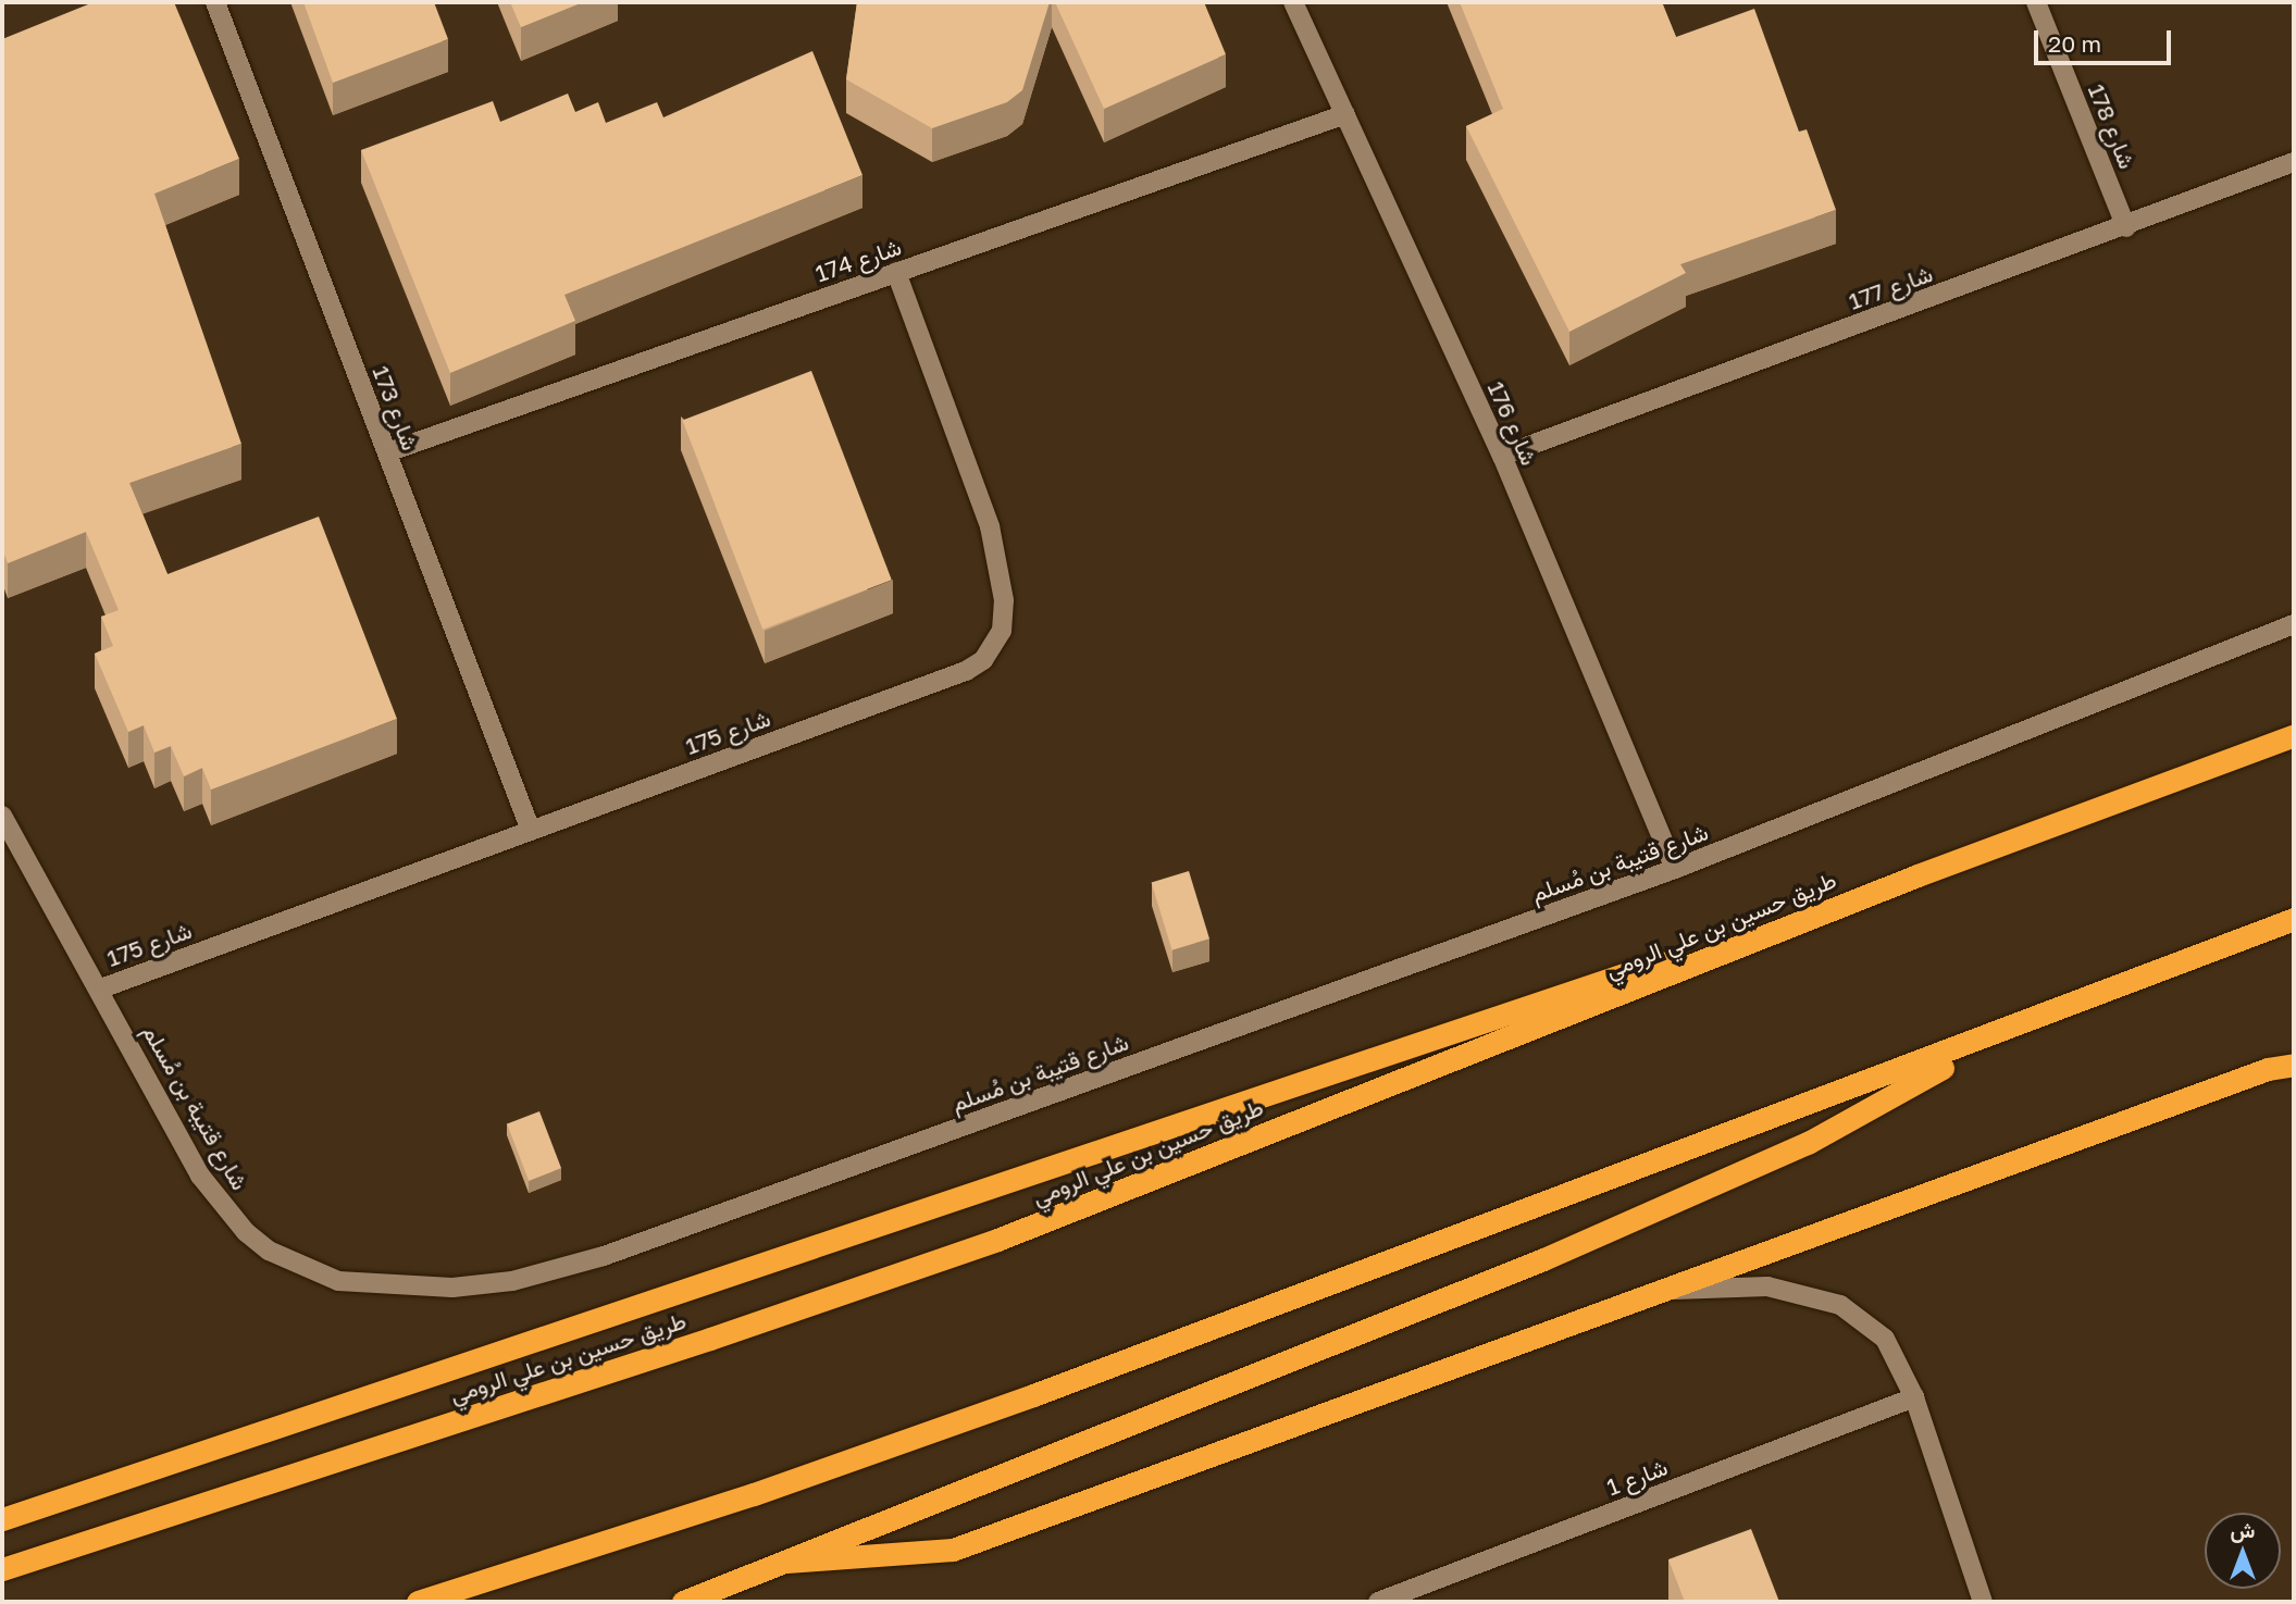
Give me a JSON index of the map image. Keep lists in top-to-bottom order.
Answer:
{
  "streets": {
    "highway": ["طريق حسين بن علي الرومي"],
    "street": [
      "شارع 178",
      "شارع 174",
      "شارع 177",
      "شارع 173",
      "شارع 176",
      "شارع 175",
      "شارع قتيبة بن مُسلم",
      "شارع 1"
    ]
  },
  "crossings": [
    ["شارع 178", "شارع 177"],
    ["شارع 174", "شارع 173"],
    ["شارع 174", "شارع 176"],
    ["شارع 174", "شارع 175"],
    ["شارع 177", "شارع 176"],
    ["شارع 173", "شارع 175"],
    ["شارع 176", "شارع قتيبة بن مُسلم"],
    ["شارع 175", "شارع قتيبة بن مُسلم"]
  ],
  "scale_bar": "20 m",
  "north": "top"
}
